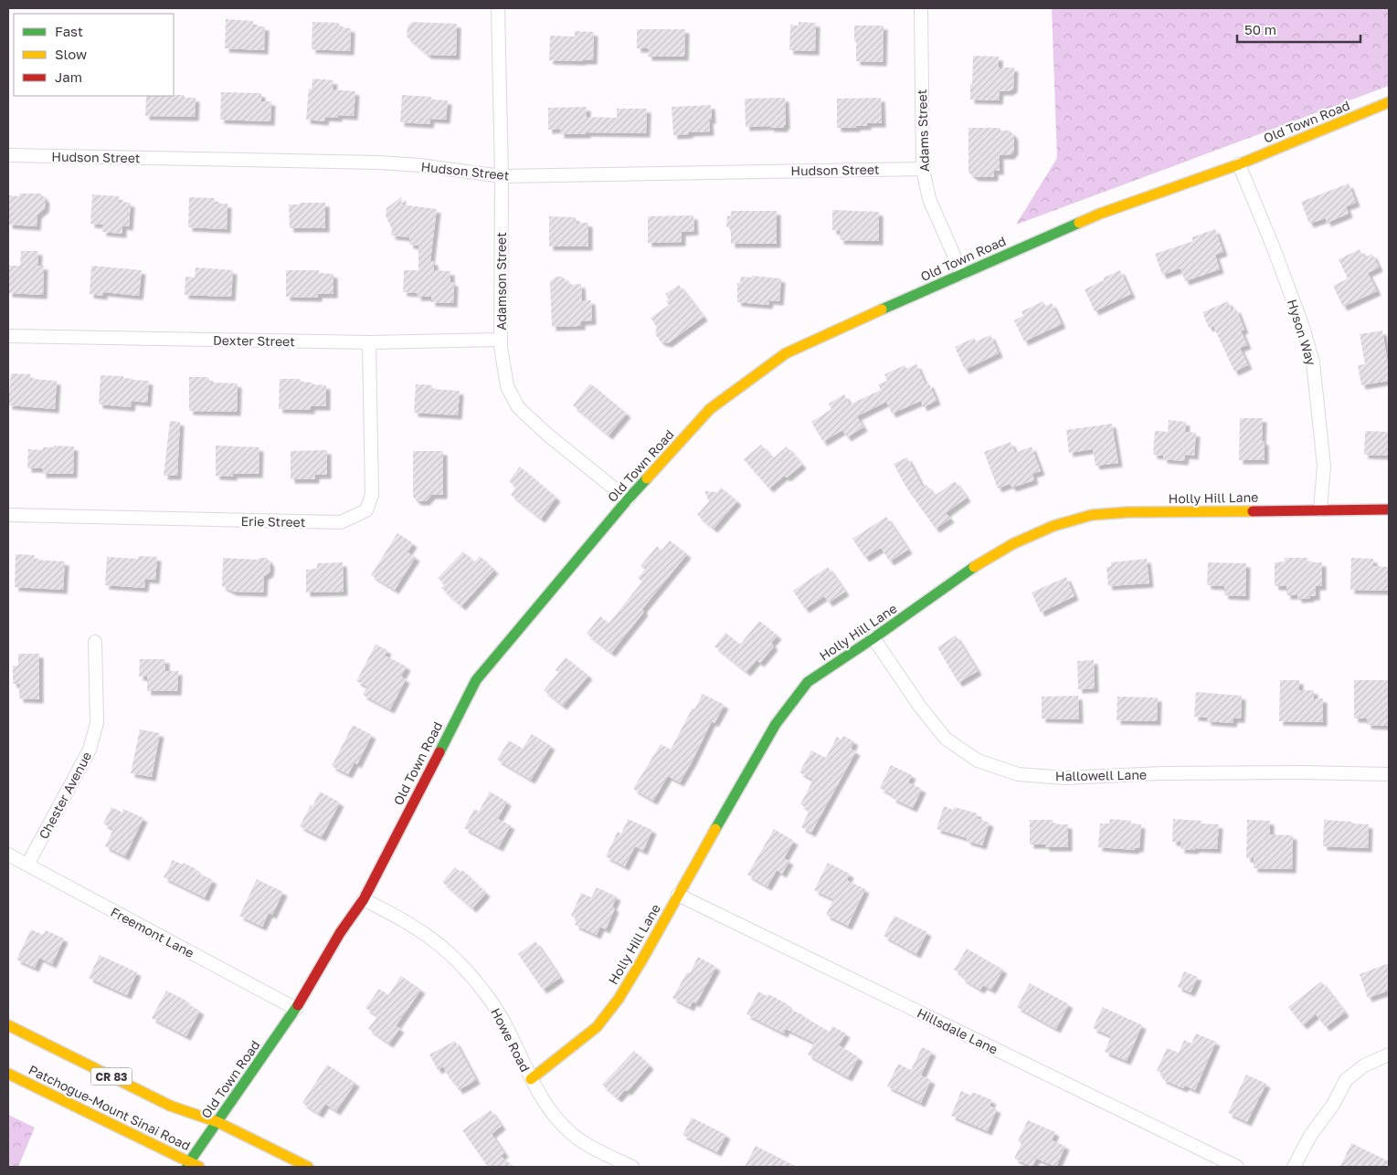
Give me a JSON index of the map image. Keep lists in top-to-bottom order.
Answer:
{
  "streets": {
    "main road": [
      "Old Town Road",
      "Holly Hill Lane",
      "CR 83",
      "Patchogue-Mount Sinai Road"
    ],
    "street": [
      "Adams Street",
      "Hudson Street",
      "Adamson Street",
      "Hyson Way",
      "Dexter Street",
      "Erie Street",
      "Hallowell Lane",
      "Chester Avenue",
      "Freemont Lane",
      "Hillsdale Lane",
      "Howe Road"
    ]
  },
  "crossings": [
    ["Old Town Road", "Adams Street"],
    ["Old Town Road", "Adamson Street"],
    ["Old Town Road", "Hyson Way"],
    ["Old Town Road", "Freemont Lane"],
    ["Old Town Road", "Howe Road"],
    ["Old Town Road", "CR 83"],
    ["Old Town Road", "Patchogue-Mount Sinai Road"],
    ["Adams Street", "Hudson Street"],
    ["Hudson Street", "Adamson Street"],
    ["Adamson Street", "Dexter Street"],
    ["Hyson Way", "Holly Hill Lane"],
    ["Dexter Street", "Erie Street"],
    ["Holly Hill Lane", "Hallowell Lane"],
    ["Holly Hill Lane", "Hillsdale Lane"],
    ["Holly Hill Lane", "Howe Road"],
    ["Chester Avenue", "Freemont Lane"]
  ],
  "legend": ["Fast", "Slow", "Jam"],
  "scale_bar": "50 m"
}
